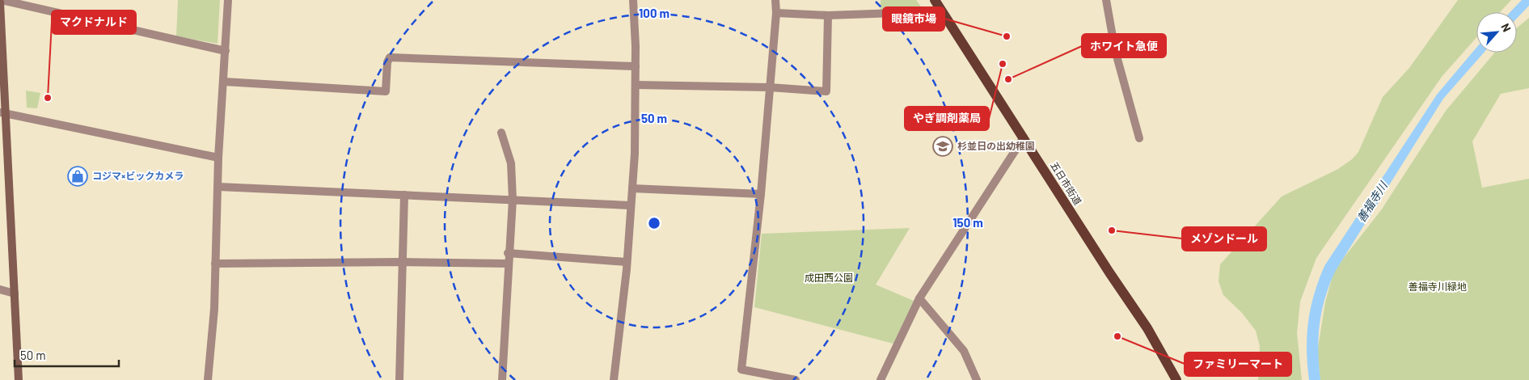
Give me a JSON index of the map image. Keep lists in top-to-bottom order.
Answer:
{
  "streets": {
    "main road": ["五日市街道"]
  },
  "water": ["善福寺川"],
  "parks": ["成田西公園", "善福寺川緑地"],
  "places": {
    "other": [
      "眼鏡市場",
      "やぎ調剤薬局",
      "ホワイト急便",
      "マクドナルド",
      "メゾンドール",
      "ファミリーマート"
    ],
    "school or university": ["杉並日の出幼稚園"],
    "shop": ["コジマ×ビックカメラ"]
  },
  "scale_bar": "50 m",
  "north": "top right",
  "rings": ["100 m", "50 m", "150 m"]
}
